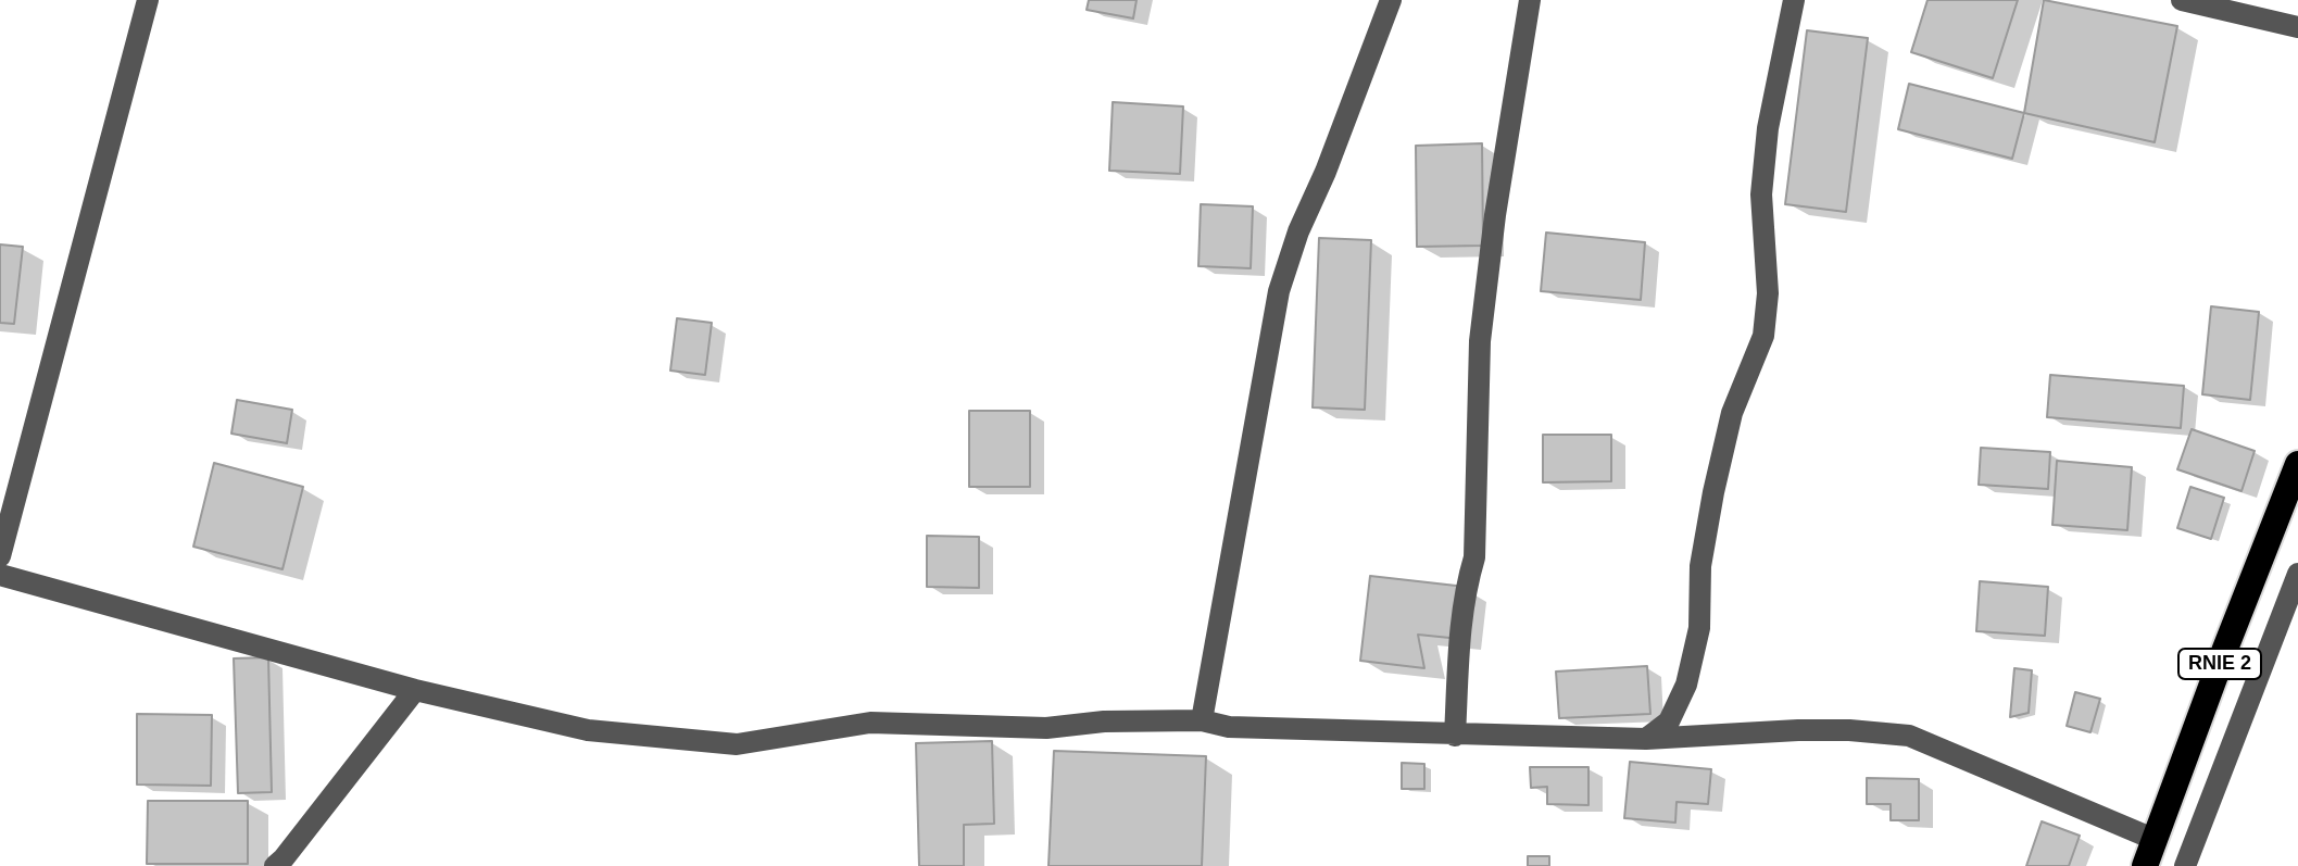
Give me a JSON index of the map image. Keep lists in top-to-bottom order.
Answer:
{
  "streets": {
    "highway": ["RNIE 2"]
  }
}
